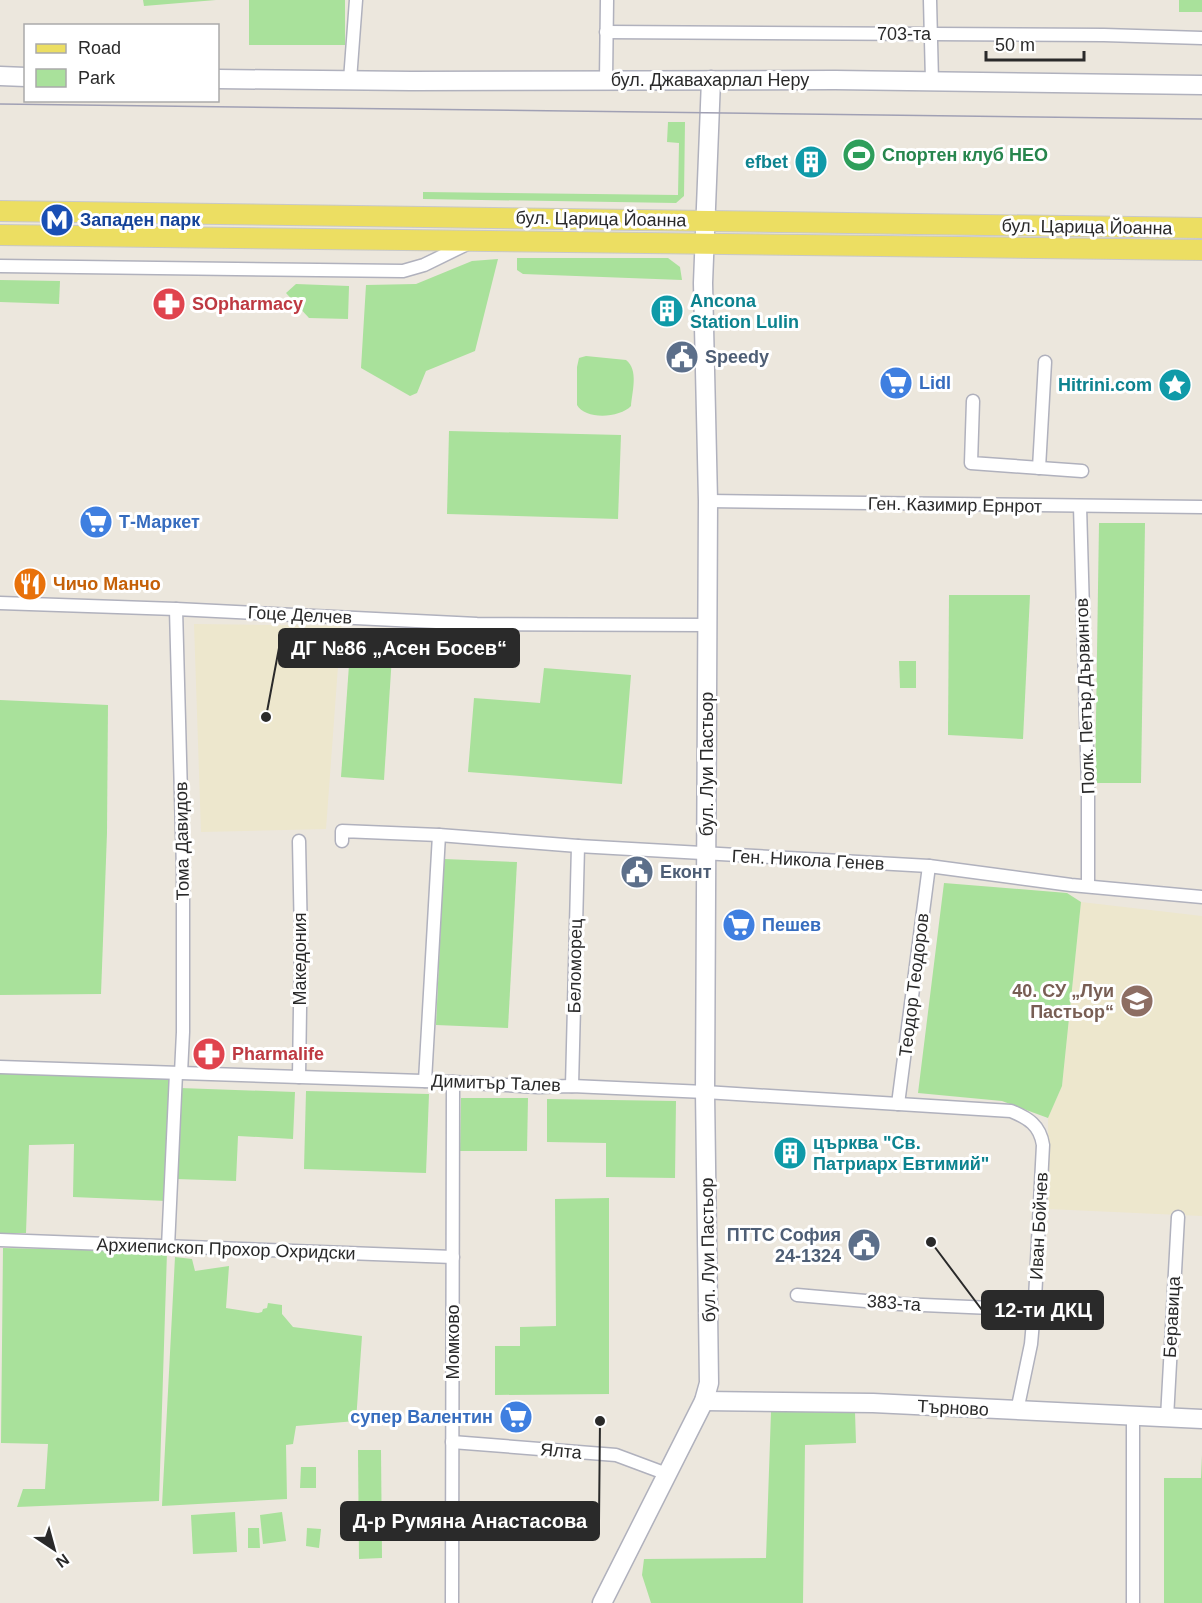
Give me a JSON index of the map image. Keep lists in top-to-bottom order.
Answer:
{
  "streets": {
    "main road": ["бул. Царица Йоанна"],
    "street": [
      "703-та",
      "бул. Джавахарлал Неру",
      "Ген. Казимир Ернрот",
      "Гоце Делчев",
      "Полк. Петър Дървингов",
      "бул. Луи Пастьор",
      "Тома Давидов",
      "Ген. Никола Генев",
      "Македония",
      "Беломорец",
      "Теодор Теодоров",
      "Димитър Талев",
      "Иван Бойчев",
      "Архиепископ Прохор Охридски",
      "383-та",
      "Беравица",
      "Момково",
      "Търново",
      "Ялта"
    ]
  },
  "crossings": [
    ["бул. Джавахарлал Неру", "бул. Луи Пастьор"],
    ["бул. Царица Йоанна", "бул. Луи Пастьор"],
    ["Ген. Казимир Ернрот", "Полк. Петър Дървингов"],
    ["Ген. Казимир Ернрот", "бул. Луи Пастьор"],
    ["Гоце Делчев", "бул. Луи Пастьор"],
    ["Гоце Делчев", "Тома Давидов"],
    ["Полк. Петър Дървингов", "Ген. Никола Генев"],
    ["бул. Луи Пастьор", "Ген. Никола Генев"],
    ["бул. Луи Пастьор", "Димитър Талев"],
    ["бул. Луи Пастьор", "Търново"],
    ["бул. Луи Пастьор", "Ялта"],
    ["Тома Давидов", "Димитър Талев"],
    ["Тома Давидов", "Архиепископ Прохор Охридски"],
    ["Ген. Никола Генев", "Беломорец"],
    ["Ген. Никола Генев", "Теодор Теодоров"],
    ["Македония", "Димитър Талев"],
    ["Беломорец", "Димитър Талев"],
    ["Теодор Теодоров", "Димитър Талев"],
    ["Димитър Талев", "Иван Бойчев"],
    ["Димитър Талев", "Момково"],
    ["Иван Бойчев", "Търново"],
    ["Архиепископ Прохор Охридски", "Момково"],
    ["Беравица", "Търново"],
    ["Момково", "Ялта"]
  ],
  "places": {
    "sports": ["Спортен клуб НЕО"],
    "building": ["efbet", "Ancona Station Lulin", "църква \"Св. Патриарх Евтимий\""],
    "metro station": ["Западен парк"],
    "pharmacy": ["SOpharmacy", "Pharmalife"],
    "public building": ["Speedy", "Еконт", "ПТТС София 24-1324"],
    "supermarket": [
      "Lidl",
      "Т-Маркет",
      "Пешев",
      "супер Валентин"
    ],
    "place": ["Hitrini.com"],
    "restaurant": ["Чичо Манчо"],
    "other": ["ДГ №86 „Асен Босев“", "12-ти ДКЦ", "Д-р Румяна Анастасова"],
    "school or university": ["40. СУ „Луи Пастьор“"]
  },
  "legend": ["Road", "Park"],
  "scale_bar": "50 m",
  "north": "bottom right"
}
